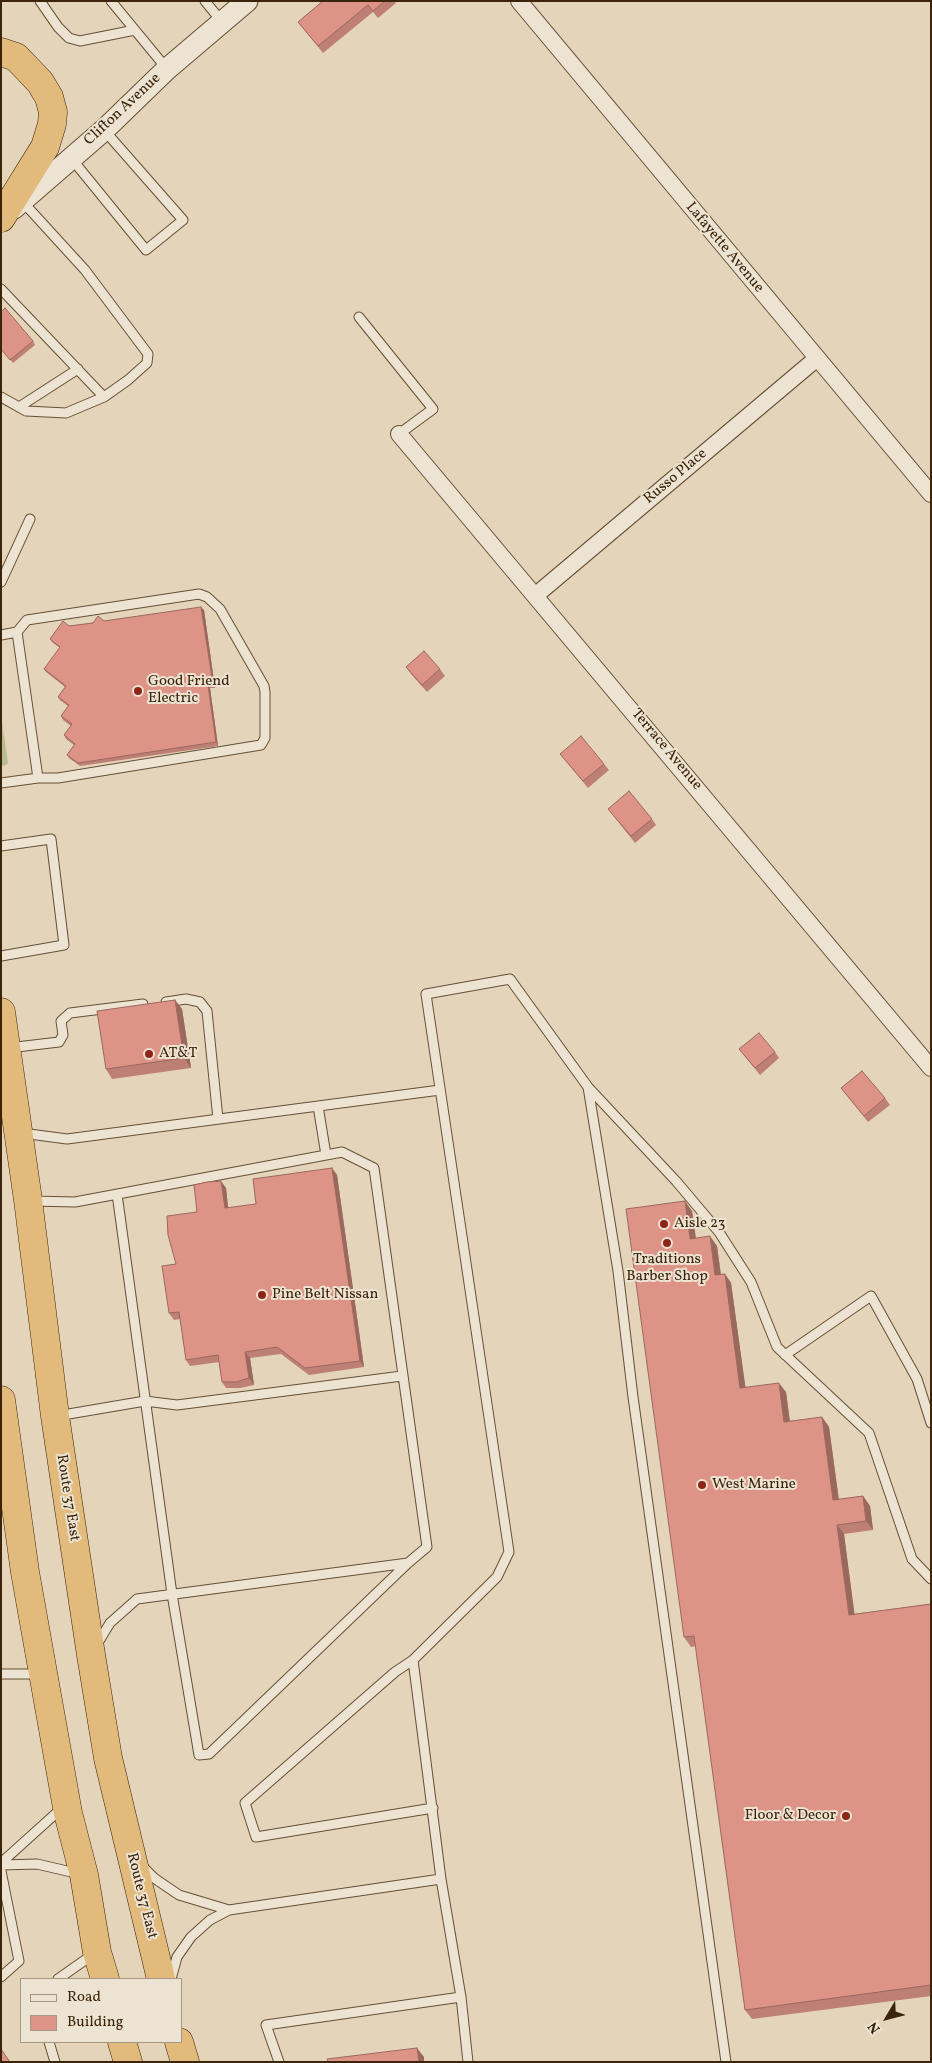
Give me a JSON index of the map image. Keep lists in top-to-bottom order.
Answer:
{
  "streets": {
    "highway": ["Route 37 East"],
    "street": [
      "Clifton Avenue",
      "Lafayette Avenue",
      "Russo Place",
      "Terrace Avenue"
    ]
  },
  "crossings": [
    ["Lafayette Avenue", "Russo Place"],
    ["Russo Place", "Terrace Avenue"]
  ],
  "places": [
    "Good Friend Electric",
    "AT&T",
    "Aisle 23",
    "Traditions Barber Shop",
    "Pine Belt Nissan",
    "West Marine",
    "Floor & Decor"
  ],
  "legend": ["Road", "Building"],
  "north": "bottom left"
}
